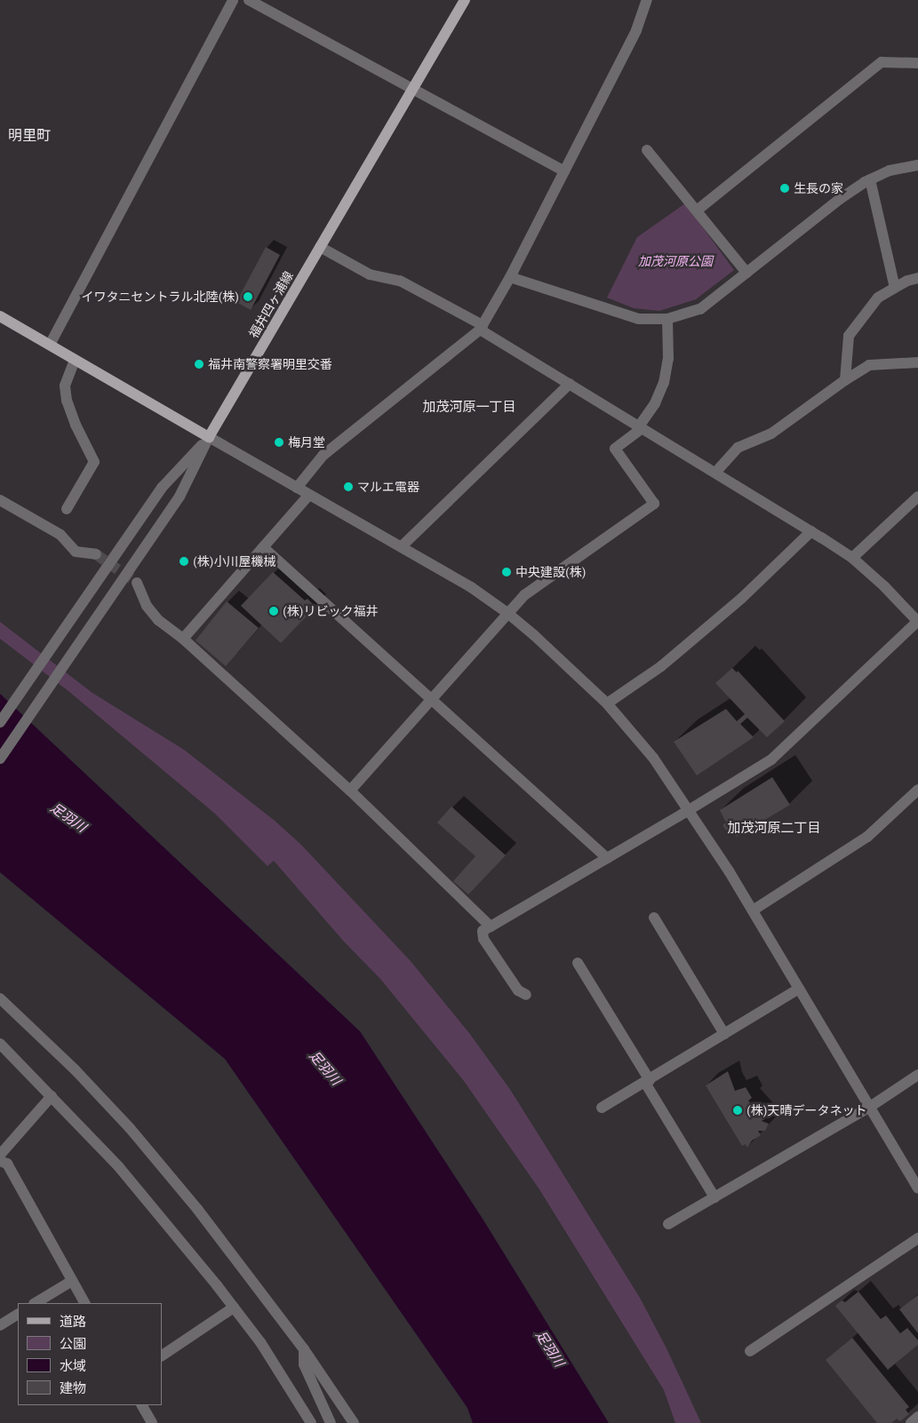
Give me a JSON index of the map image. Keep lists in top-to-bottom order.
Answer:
{
  "streets": {
    "main road": ["福井四ヶ浦線"]
  },
  "districts": ["明里町", "加茂河原一丁目", "加茂河原二丁目"],
  "water": ["足羽川"],
  "parks": ["加茂河原公園"],
  "places": [
    "生長の家",
    "イワタニセントラル北陸(株)",
    "福井南警察署明里交番",
    "梅月堂",
    "マルエ電器",
    "(株)小川屋機械",
    "中央建設(株)",
    "(株)リビック福井",
    "(株)天晴データネット"
  ],
  "legend": [
    "道路",
    "公園",
    "水域",
    "建物"
  ]
}
